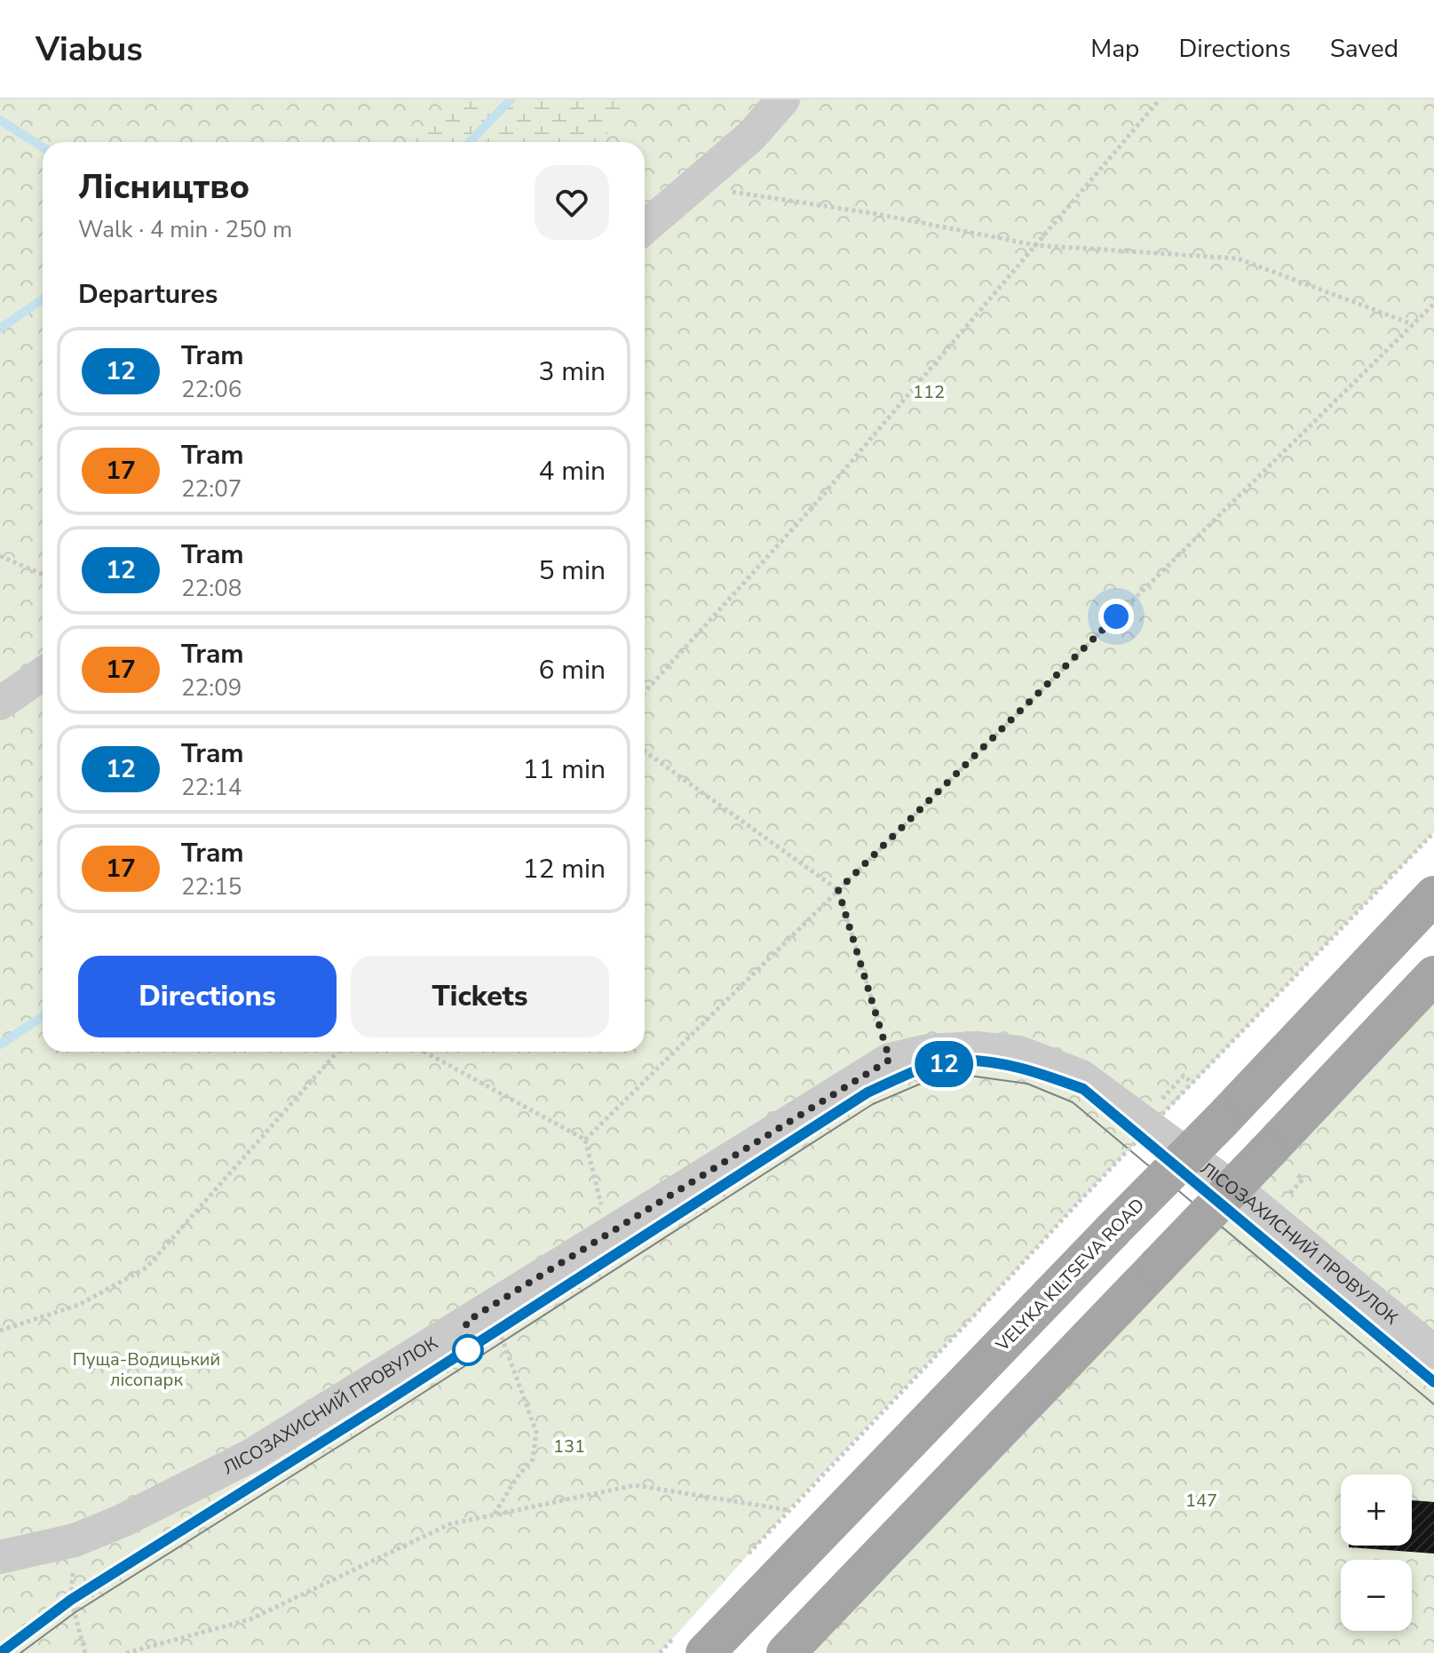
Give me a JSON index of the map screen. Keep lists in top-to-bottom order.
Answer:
{
  "streets": {
    "main road": ["VELYKA KILTSEVA ROAD"],
    "street": ["ЛІСОЗАХИСНИЙ ПРОВУЛОК"]
  },
  "parks": [
    "112",
    "Пуща-Водицький лісопарк",
    "131",
    "147"
  ],
  "lines": ["tram line 12"],
  "page": {
    "header": "Viabus",
    "nav": ["Map", "Directions", "Saved"],
    "on_map": "12",
    "heading": [
      ["Лісництво", "Walk · 4 min · 250 m"],
      "Departures"
    ],
    "list": [
      {
        "mark": "12",
        "name": "Tram",
        "note": "22:06",
        "value": "3 min"
      },
      {
        "mark": "17",
        "name": "Tram",
        "note": "22:07",
        "value": "4 min"
      },
      {
        "mark": "12",
        "name": "Tram",
        "note": "22:08",
        "value": "5 min"
      },
      {
        "mark": "17",
        "name": "Tram",
        "note": "22:09",
        "value": "6 min"
      },
      {
        "mark": "12",
        "name": "Tram",
        "note": "22:14",
        "value": "11 min"
      },
      {
        "mark": "17",
        "name": "Tram",
        "note": "22:15",
        "value": "12 min"
      }
    ],
    "buttons": ["Directions", "Tickets"],
    "map_buttons": ["+", "−"]
  }
}
